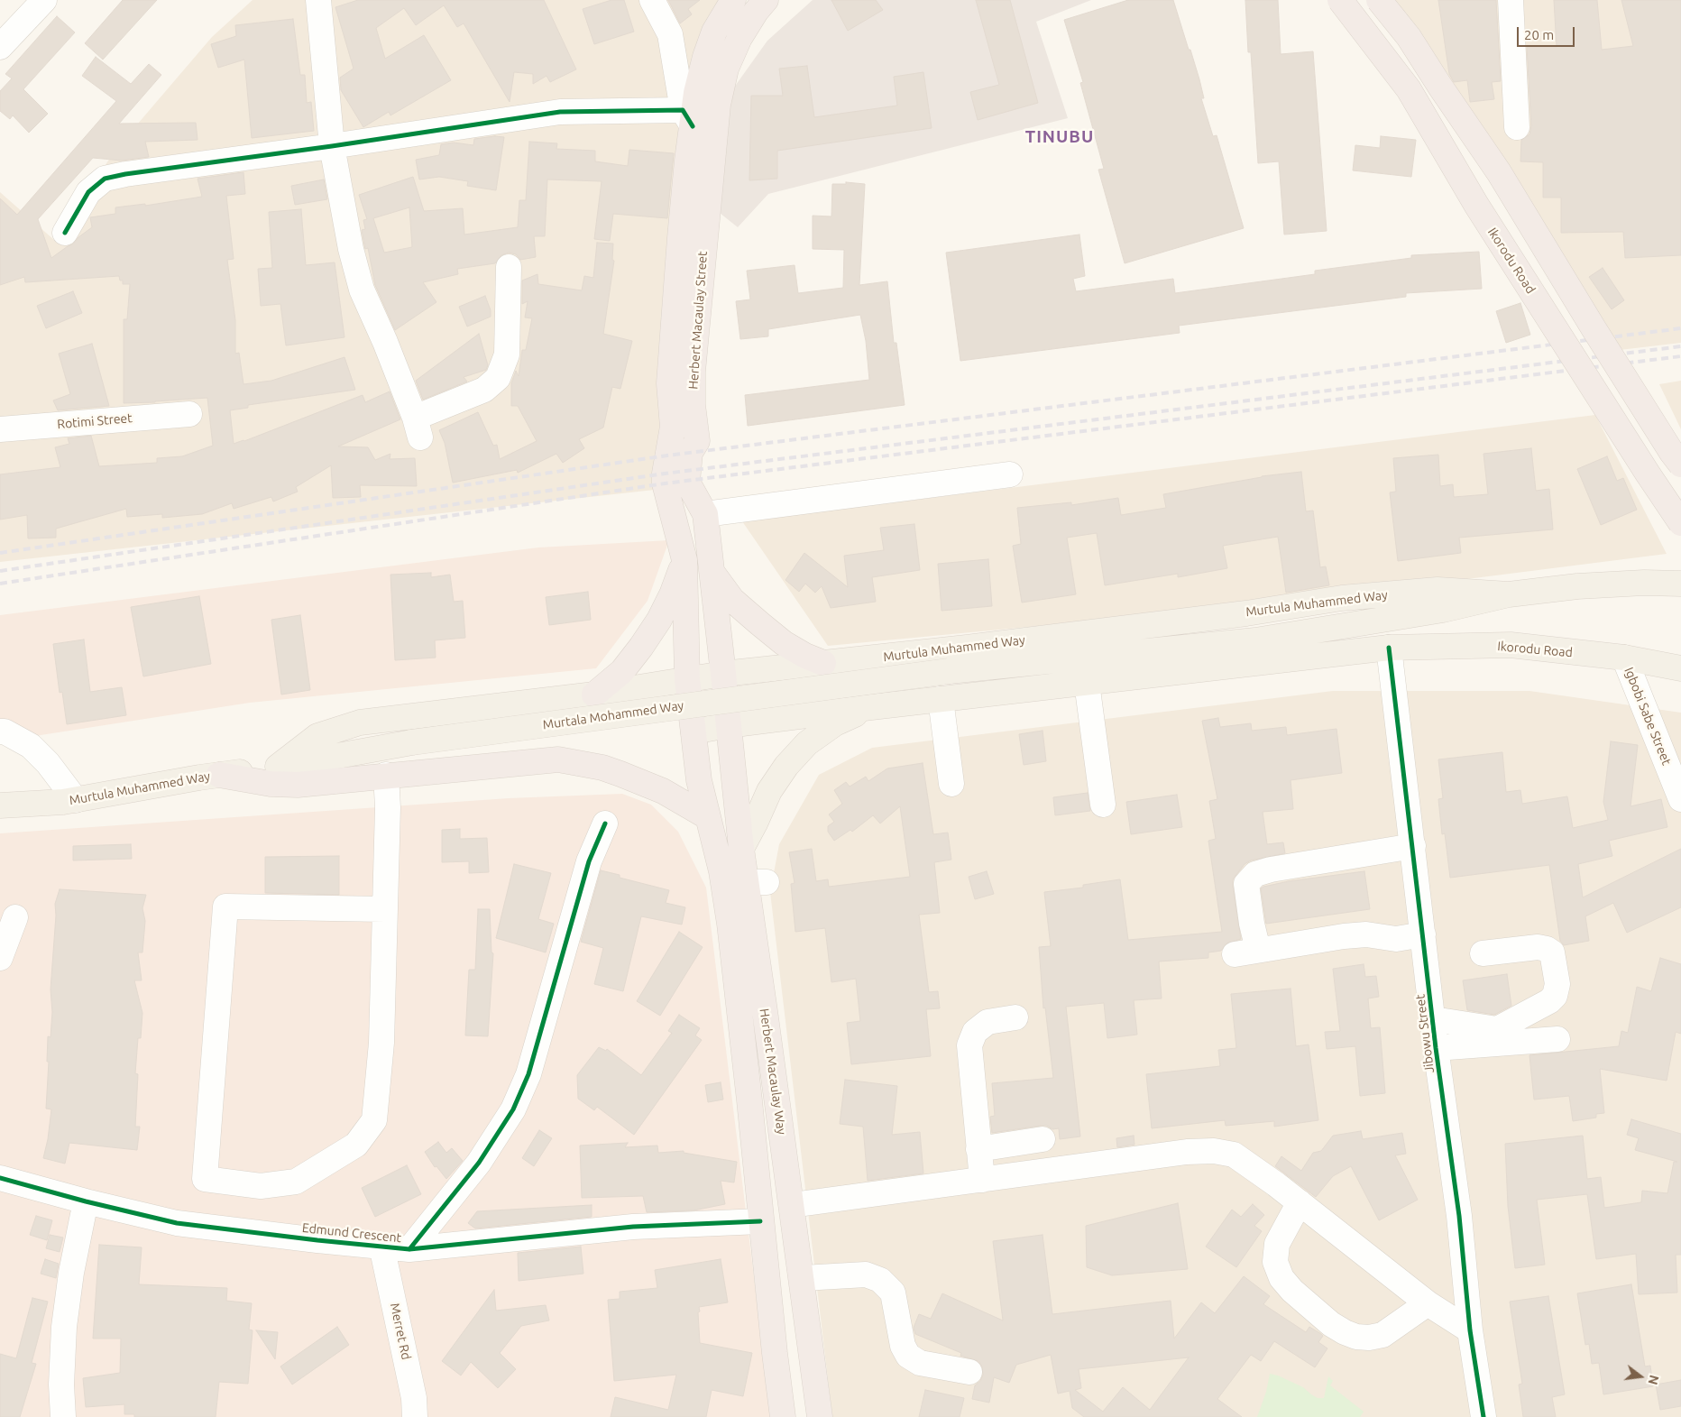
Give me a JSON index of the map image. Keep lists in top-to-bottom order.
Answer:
{
  "streets": {
    "highway": ["Ikorodu Road", "Herbert Macaulay Street", "Herbert Macaulay Way"],
    "main road": ["Murtula Muhammed Way", "Murtala Mohammed Way"],
    "street": [
      "Rotimi Street",
      "Igbobi Sabe Street",
      "Jibowu Street",
      "Edmund Crescent",
      "Merret Rd"
    ]
  },
  "crossings": [
    ["Ikorodu Road", "Igbobi Sabe Street"],
    ["Ikorodu Road", "Jibowu Street"],
    ["Herbert Macaulay Street", "Murtula Muhammed Way"],
    ["Herbert Macaulay Street", "Herbert Macaulay Way"],
    ["Murtula Muhammed Way", "Murtala Mohammed Way"],
    ["Herbert Macaulay Way", "Edmund Crescent"],
    ["Edmund Crescent", "Merret Rd"]
  ],
  "districts": ["TINUBU"],
  "scale_bar": "20 m",
  "north": "right"
}
